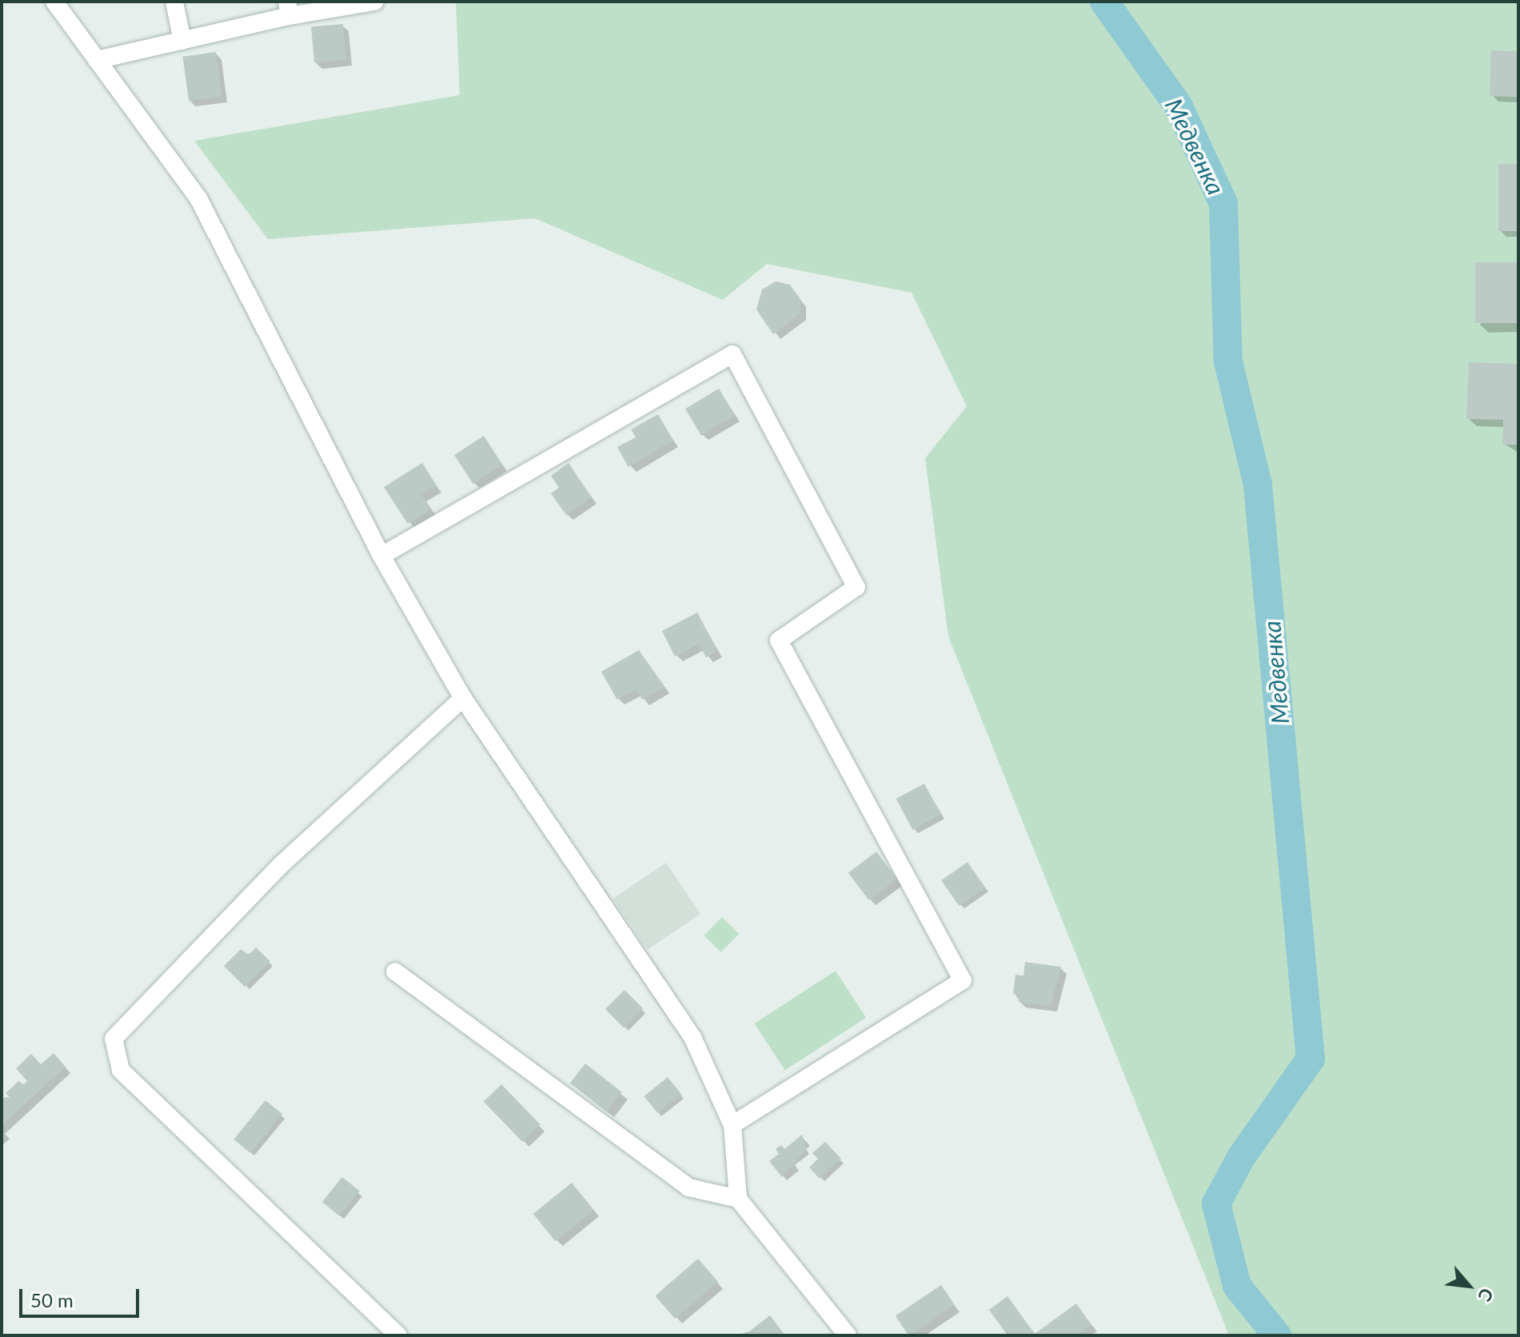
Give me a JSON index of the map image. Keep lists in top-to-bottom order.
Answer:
{
  "water": ["Медвенка"],
  "scale_bar": "50 m",
  "north": "bottom right"
}
